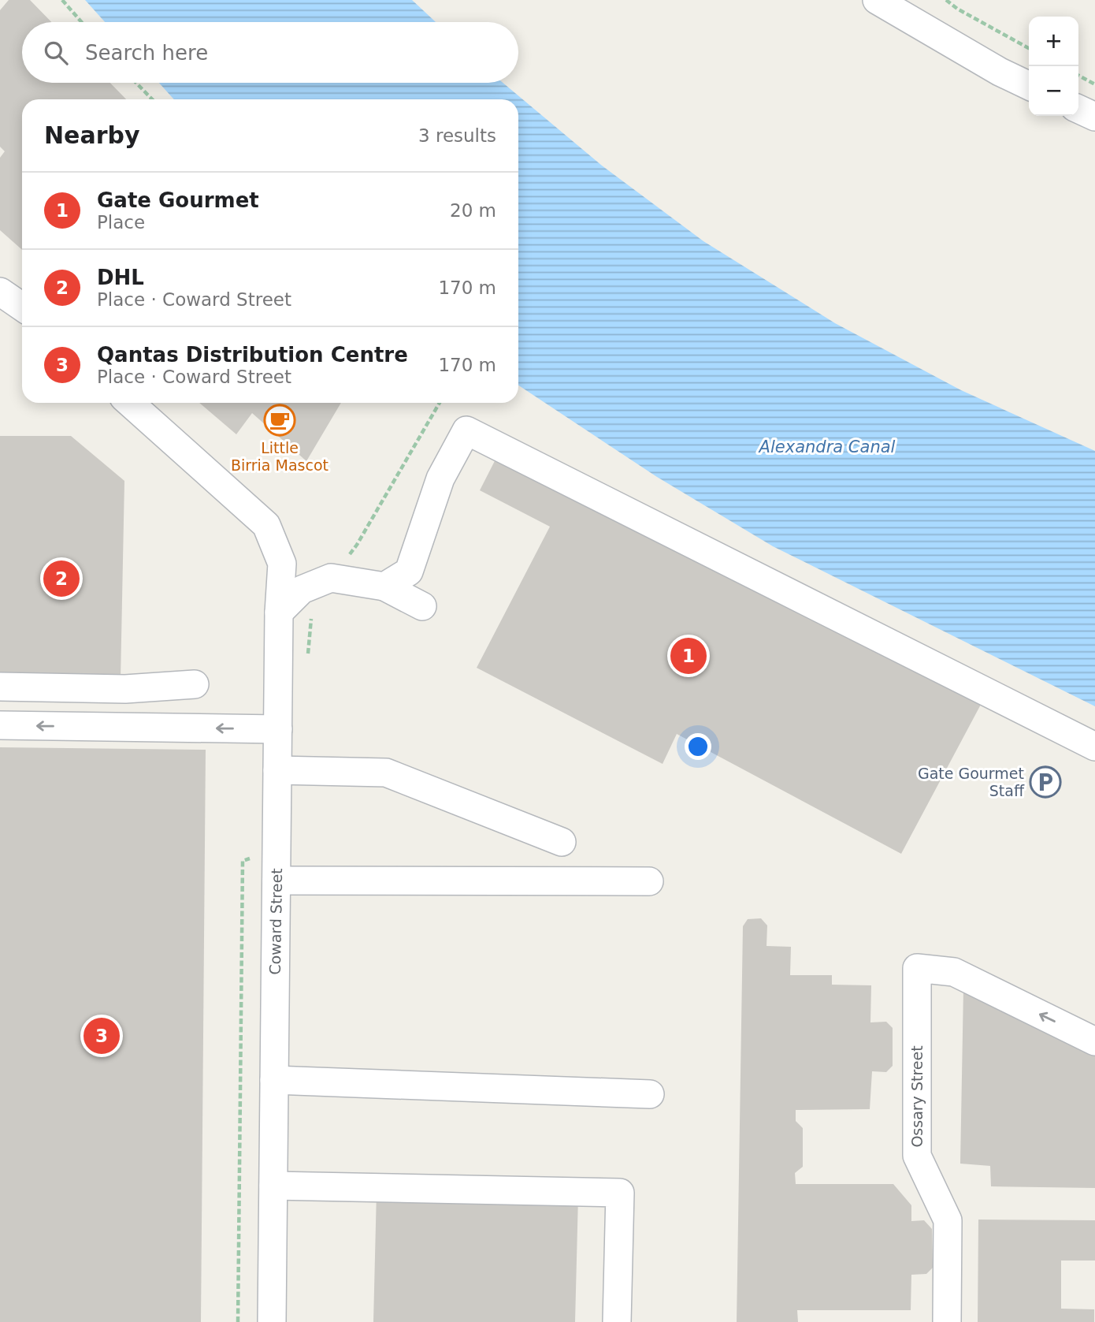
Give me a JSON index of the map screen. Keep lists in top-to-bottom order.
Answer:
{
  "streets": {
    "street": ["Coward Street", "Ossary Street"]
  },
  "water": ["Alexandra Canal"],
  "places": {
    "cafe": ["Little Birria Mascot"],
    "parking": ["Gate Gourmet Staff"]
  },
  "page": {
    "map_buttons": ["+", "−"],
    "search": "Search here",
    "heading": ["Nearby", "3 results"],
    "list": [
      {
        "mark": "1",
        "name": "Gate Gourmet",
        "note": "Place",
        "value": "20 m"
      },
      {
        "mark": "2",
        "name": "DHL",
        "note": "Place · Coward Street",
        "value": "170 m"
      },
      {
        "mark": "3",
        "name": "Qantas Distribution Centre",
        "note": "Place · Coward Street",
        "value": "170 m"
      }
    ],
    "pins": ["2", "1", "3"]
  }
}
